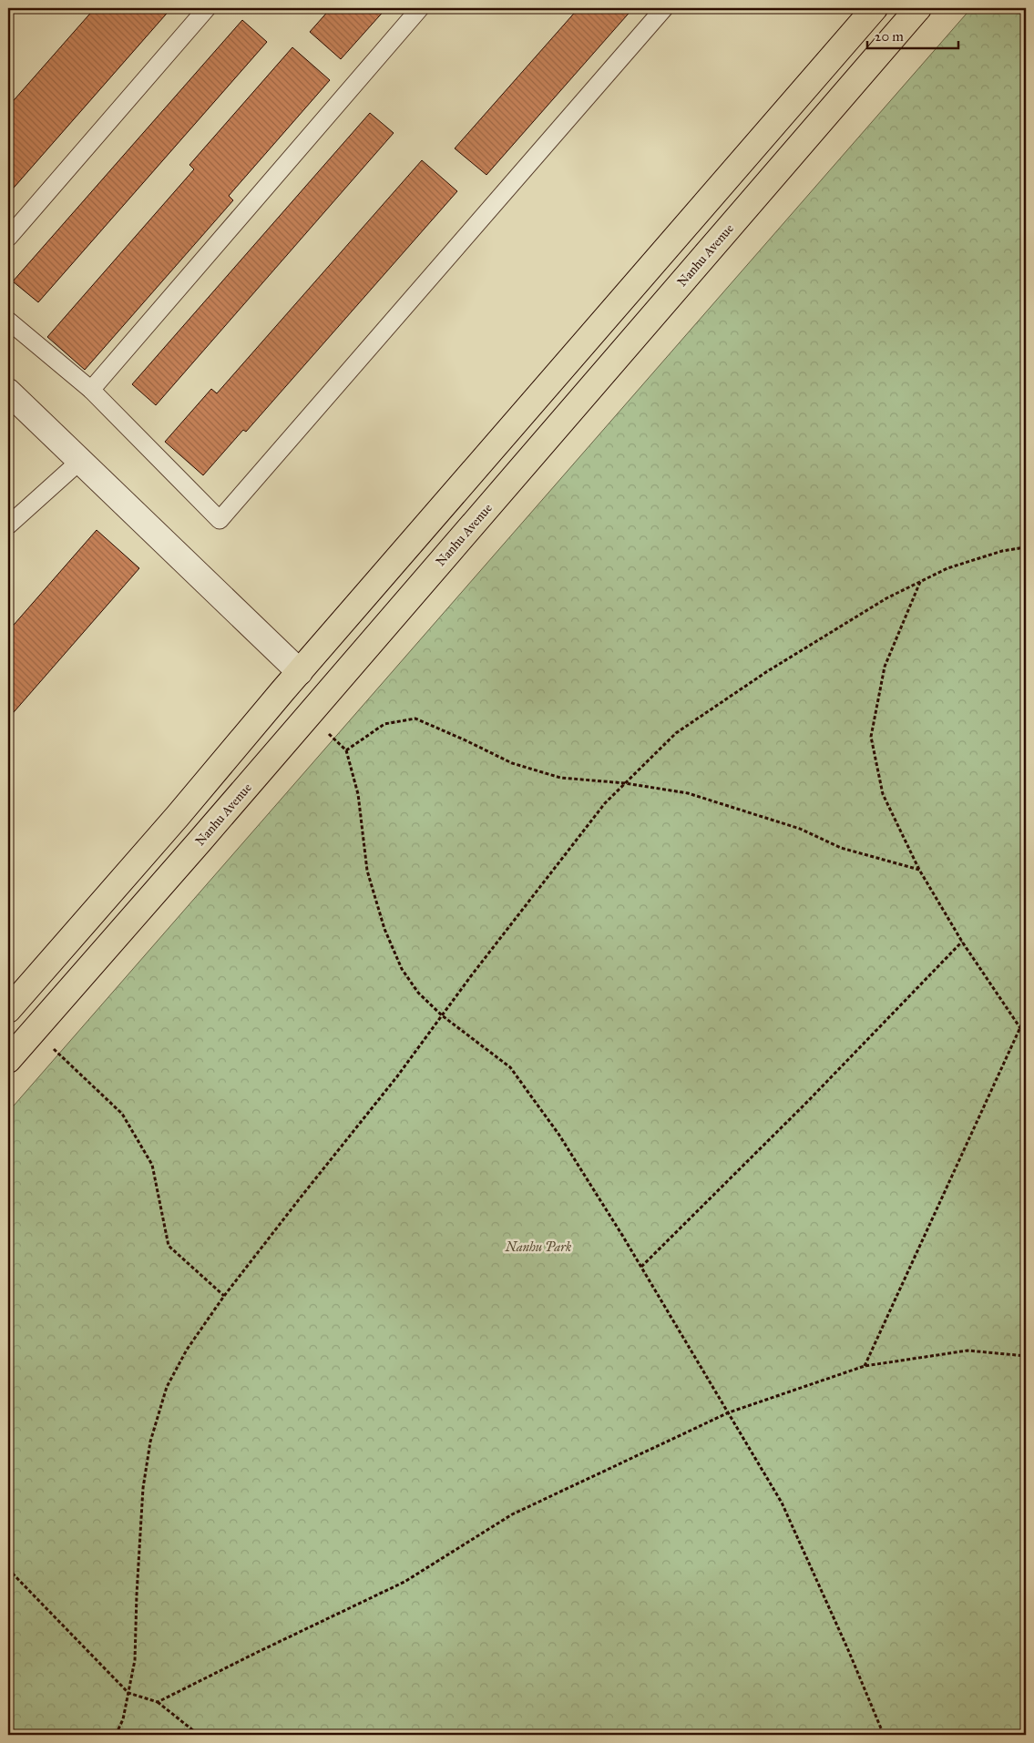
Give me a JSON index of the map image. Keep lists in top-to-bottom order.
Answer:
{
  "streets": {
    "main road": ["Nanhu Avenue"]
  },
  "parks": ["Nanhu Park"],
  "scale_bar": "20 m"
}
